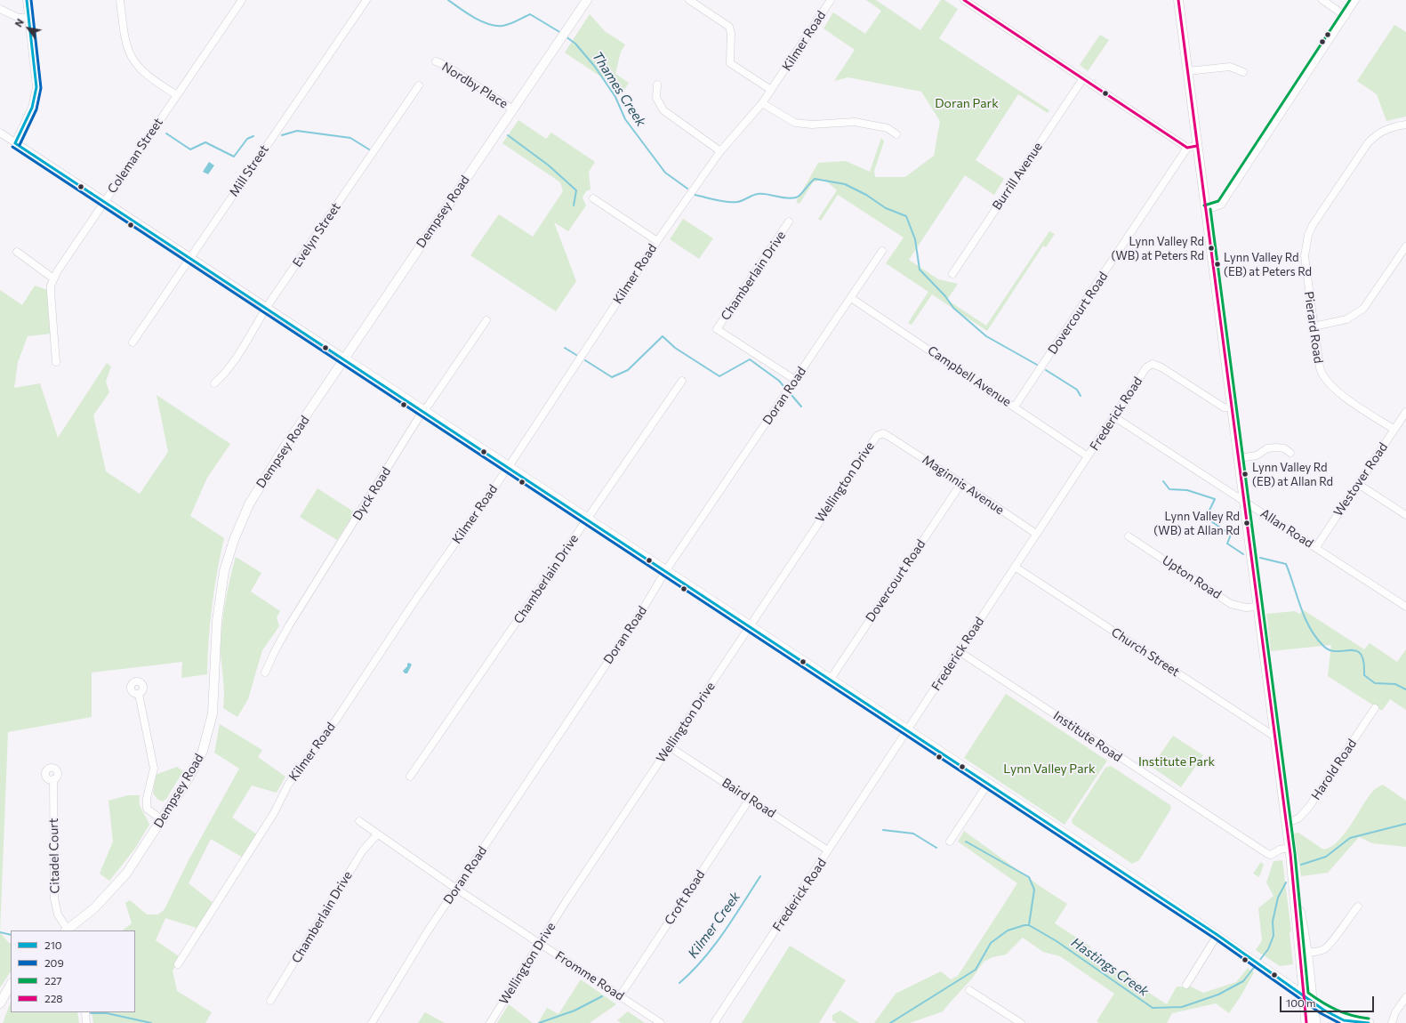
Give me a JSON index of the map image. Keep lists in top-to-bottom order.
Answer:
{
  "streets": {
    "street": [
      "Kilmer Road",
      "Nordby Place",
      "Coleman Street",
      "Mill Street",
      "Burrill Avenue",
      "Dempsey Road",
      "Evelyn Street",
      "Chamberlain Drive",
      "Dovercourt Road",
      "Pierard Road",
      "Campbell Avenue",
      "Doran Road",
      "Frederick Road",
      "Westover Road",
      "Wellington Drive",
      "Maginnis Avenue",
      "Dyck Road",
      "Allan Road",
      "Upton Road",
      "Church Street",
      "Institute Road",
      "Harold Road",
      "Baird Road",
      "Citadel Court",
      "Croft Road",
      "Fromme Road"
    ]
  },
  "crossings": [
    ["Nordby Place", "Dempsey Road"],
    ["Dempsey Road", "Citadel Court"],
    ["Chamberlain Drive", "Doran Road"],
    ["Chamberlain Drive", "Fromme Road"],
    ["Dovercourt Road", "Campbell Avenue"],
    ["Dovercourt Road", "Maginnis Avenue"],
    ["Pierard Road", "Westover Road"],
    ["Campbell Avenue", "Doran Road"],
    ["Campbell Avenue", "Frederick Road"],
    ["Doran Road", "Fromme Road"],
    ["Frederick Road", "Maginnis Avenue"],
    ["Frederick Road", "Allan Road"],
    ["Frederick Road", "Church Street"],
    ["Frederick Road", "Institute Road"],
    ["Frederick Road", "Baird Road"],
    ["Westover Road", "Allan Road"],
    ["Wellington Drive", "Maginnis Avenue"],
    ["Wellington Drive", "Baird Road"],
    ["Wellington Drive", "Fromme Road"],
    ["Baird Road", "Croft Road"],
    ["Croft Road", "Fromme Road"]
  ],
  "water": ["Thames Creek", "Kilmer Creek", "Hastings Creek"],
  "parks": ["Doran Park", "Institute Park", "Lynn Valley Park"],
  "places": [
    "Lynn Valley Rd (WB) at Peters Rd",
    "Lynn Valley Rd (EB) at Peters Rd",
    "Lynn Valley Rd (EB) at Allan Rd",
    "Lynn Valley Rd (WB) at Allan Rd"
  ],
  "lines": [
    "transit line 210",
    "transit line 209",
    "transit line 227",
    "transit line 228"
  ],
  "legend": [
    "210",
    "209",
    "227",
    "228"
  ],
  "scale_bar": "100 m",
  "north": "top left"
}
